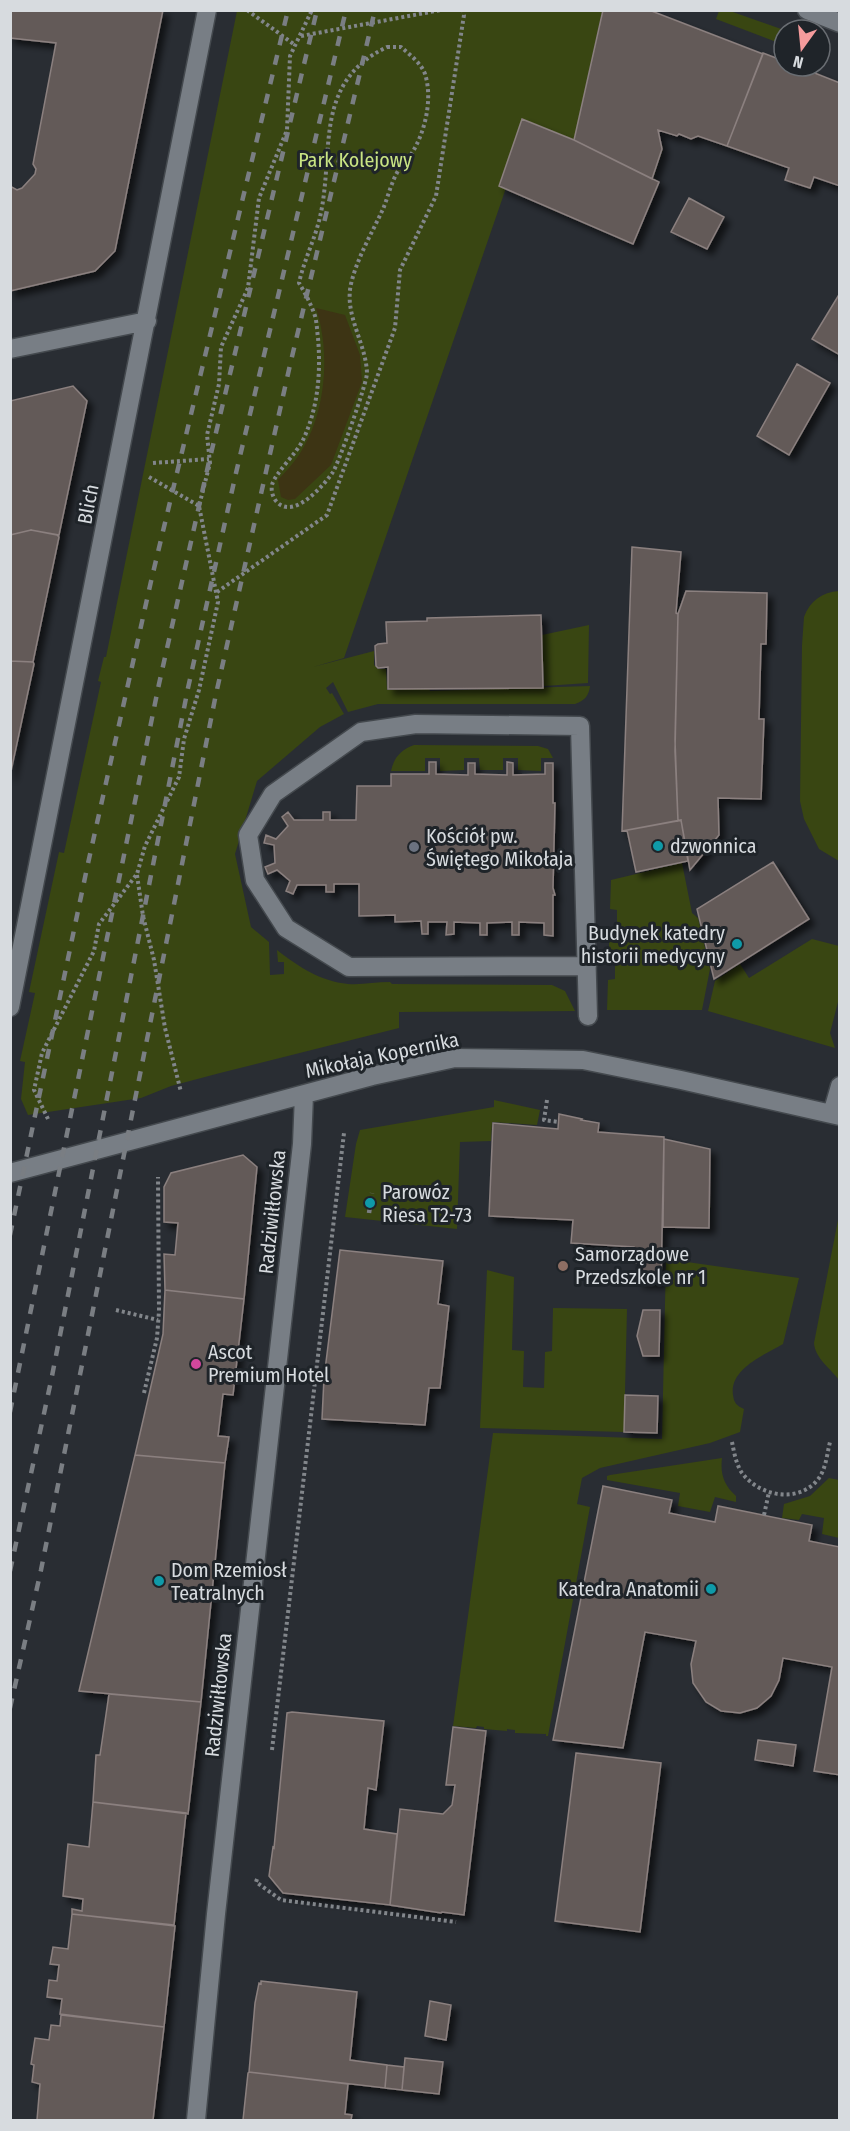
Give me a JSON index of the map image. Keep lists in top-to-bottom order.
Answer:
{
  "streets": {
    "street": ["Blich", "Mikołaja Kopernika", "Radziwiłłowska"]
  },
  "crossings": [
    ["Mikołaja Kopernika", "Radziwiłłowska"]
  ],
  "parks": ["Park Kolejowy"],
  "places": [
    "dzwonnica",
    "Kościół pw. Świętego Mikołaja",
    "Budynek katedry historii medycyny",
    "Parowóz Riesa T2-73",
    "Samorządowe Przedszkole nr 1",
    "Ascot Premium Hotel",
    "Dom Rzemiosł Teatralnych",
    "Katedra Anatomii"
  ],
  "north": "bottom"
}
